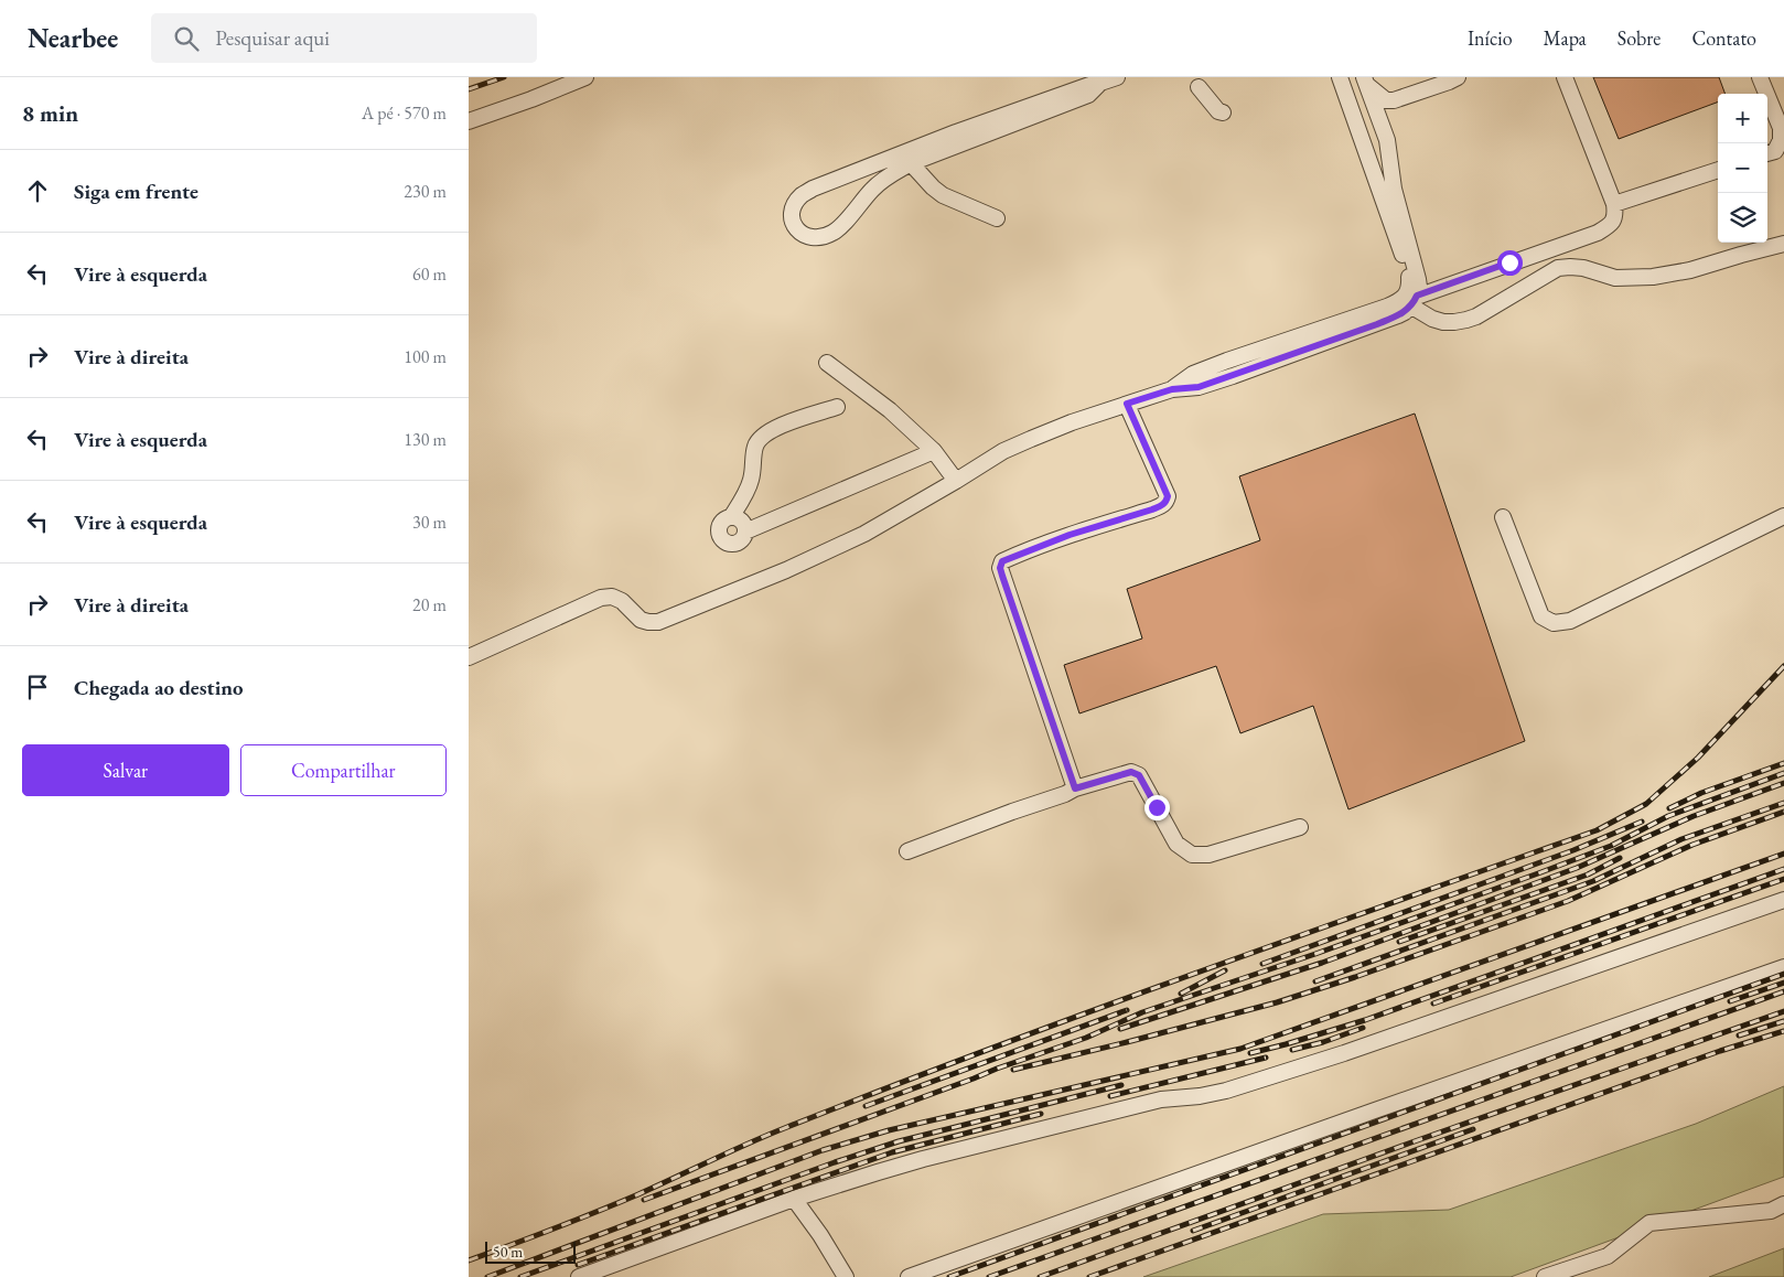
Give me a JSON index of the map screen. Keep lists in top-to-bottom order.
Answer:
{
  "scale_bar": "50 m",
  "page": {
    "header": "Nearbee",
    "search": "Pesquisar aqui",
    "nav": [
      "Início",
      "Mapa",
      "Sobre",
      "Contato"
    ],
    "heading": ["8 min", "A pé · 570 m"],
    "map_buttons": ["+", "−"],
    "list": [
      ["Siga em frente", "230 m"],
      ["Vire à esquerda", "60 m"],
      ["Vire à direita", "100 m"],
      ["Vire à esquerda", "130 m"],
      ["Vire à esquerda", "30 m"],
      ["Vire à direita", "20 m"],
      "Chegada ao destino"
    ],
    "buttons": ["Salvar", "Compartilhar"],
    "scale": "50 m"
  }
}
